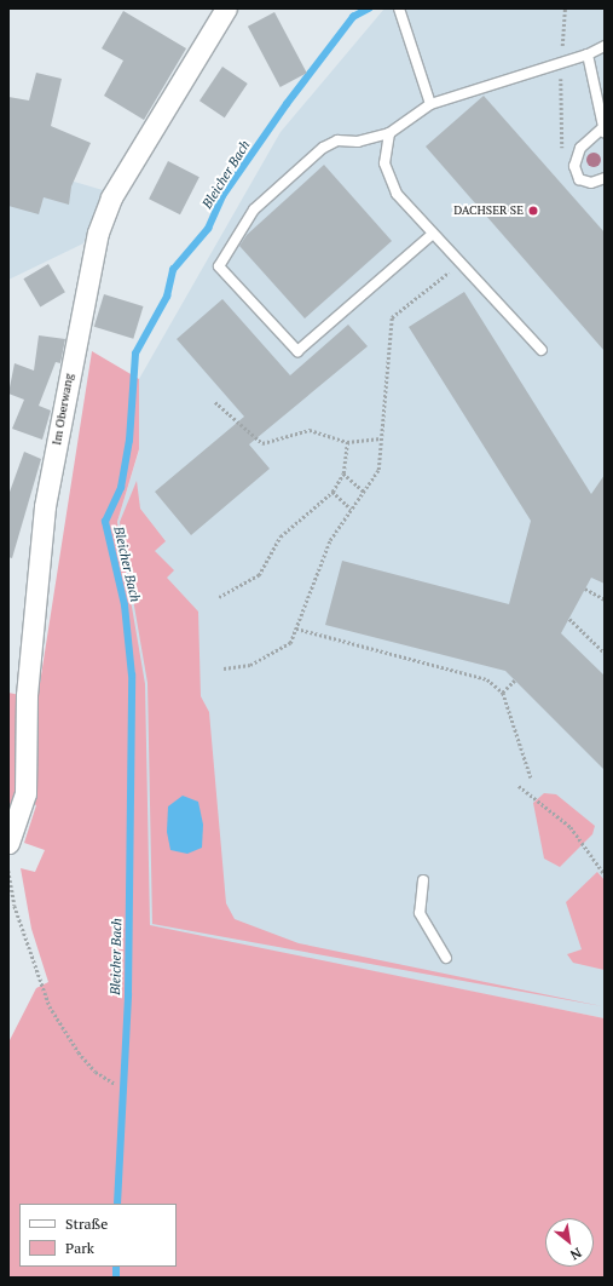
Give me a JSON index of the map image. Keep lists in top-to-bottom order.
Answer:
{
  "streets": {
    "street": ["Im Oberwang"]
  },
  "water": ["Bleicher Bach"],
  "places": ["DACHSER SE"],
  "legend": ["Straße", "Park"],
  "north": "bottom right"
}
